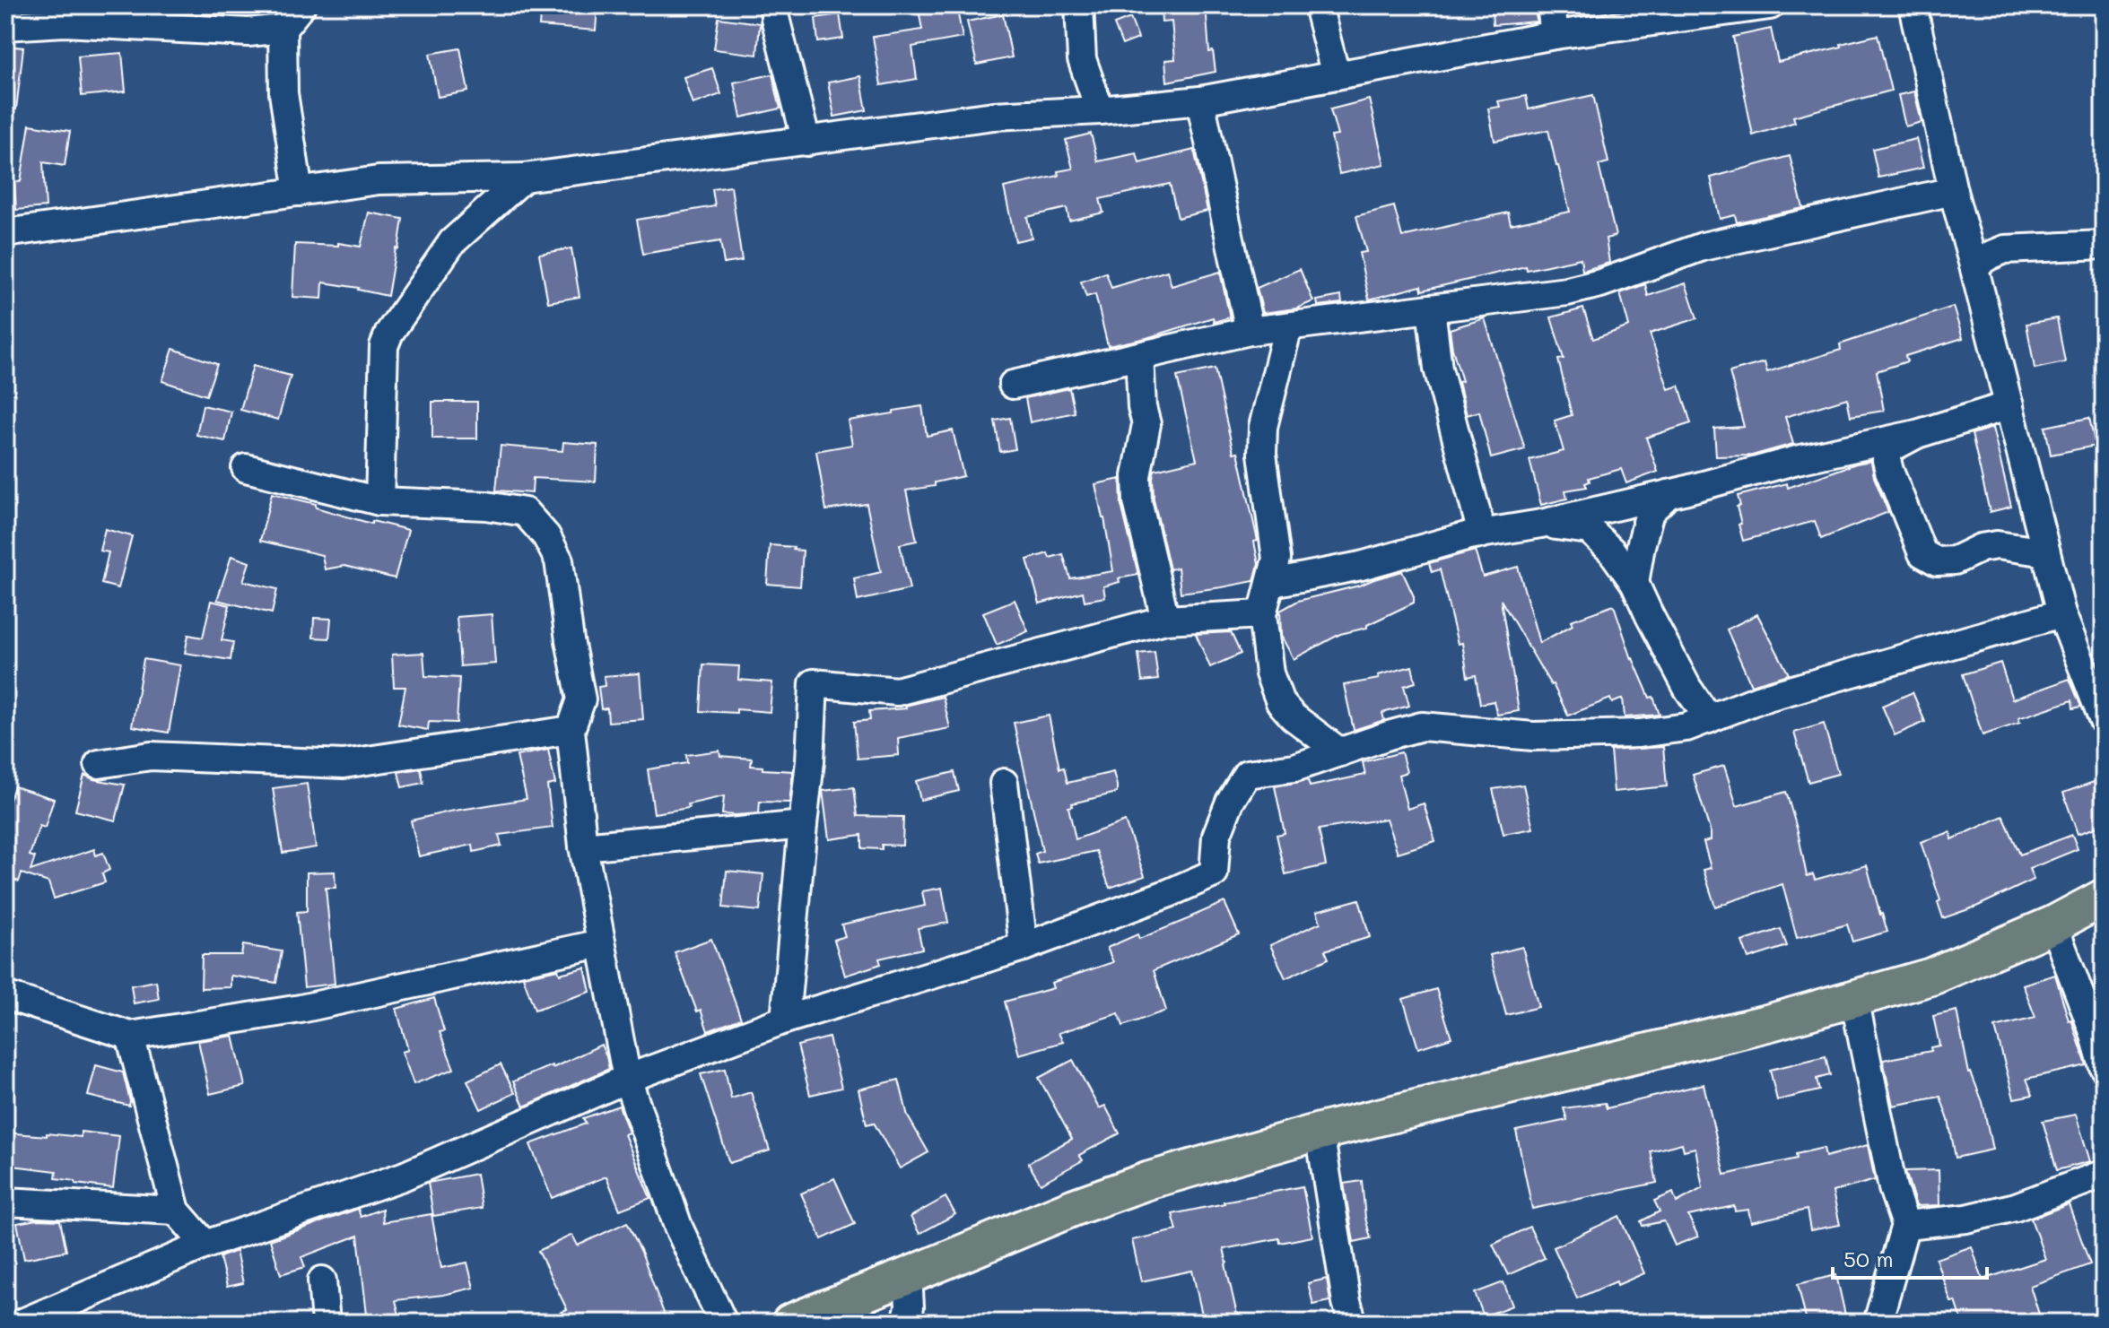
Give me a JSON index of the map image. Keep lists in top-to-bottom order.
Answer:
{
  "scale_bar": "50 m"
}
